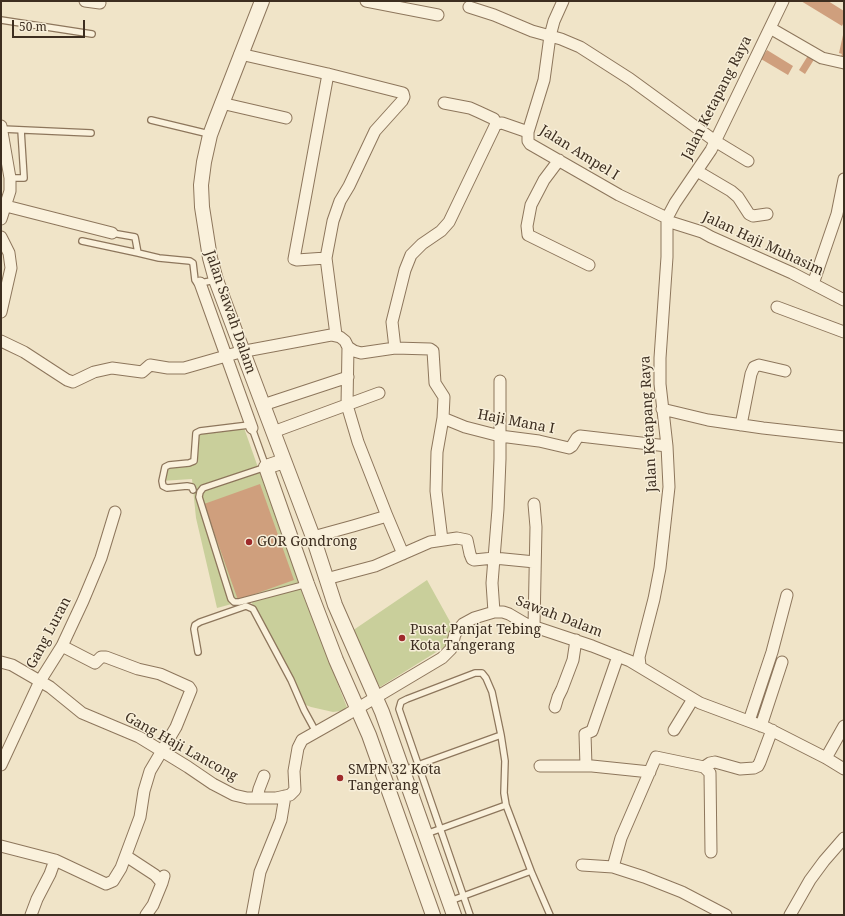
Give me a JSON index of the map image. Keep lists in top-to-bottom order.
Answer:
{
  "streets": {
    "street": [
      "Jalan Ketapang Raya",
      "Jalan Ampel I",
      "Jalan Haji Muhasim",
      "Jalan Sawah Dalam",
      "Haji Mana I",
      "Sawah Dalam",
      "Gang Luran",
      "Gang Haji Lancong"
    ]
  },
  "crossings": [
    ["Jalan Ketapang Raya", "Jalan Ampel I"],
    ["Jalan Ketapang Raya", "Jalan Haji Muhasim"],
    ["Jalan Ketapang Raya", "Haji Mana I"],
    ["Jalan Ketapang Raya", "Sawah Dalam"],
    ["Jalan Ampel I", "Jalan Haji Muhasim"],
    ["Gang Luran", "Gang Haji Lancong"]
  ],
  "places": ["GOR Gondrong", "Pusat Panjat Tebing Kota Tangerang", "SMPN 32 Kota Tangerang"],
  "scale_bar": "50 m"
}
